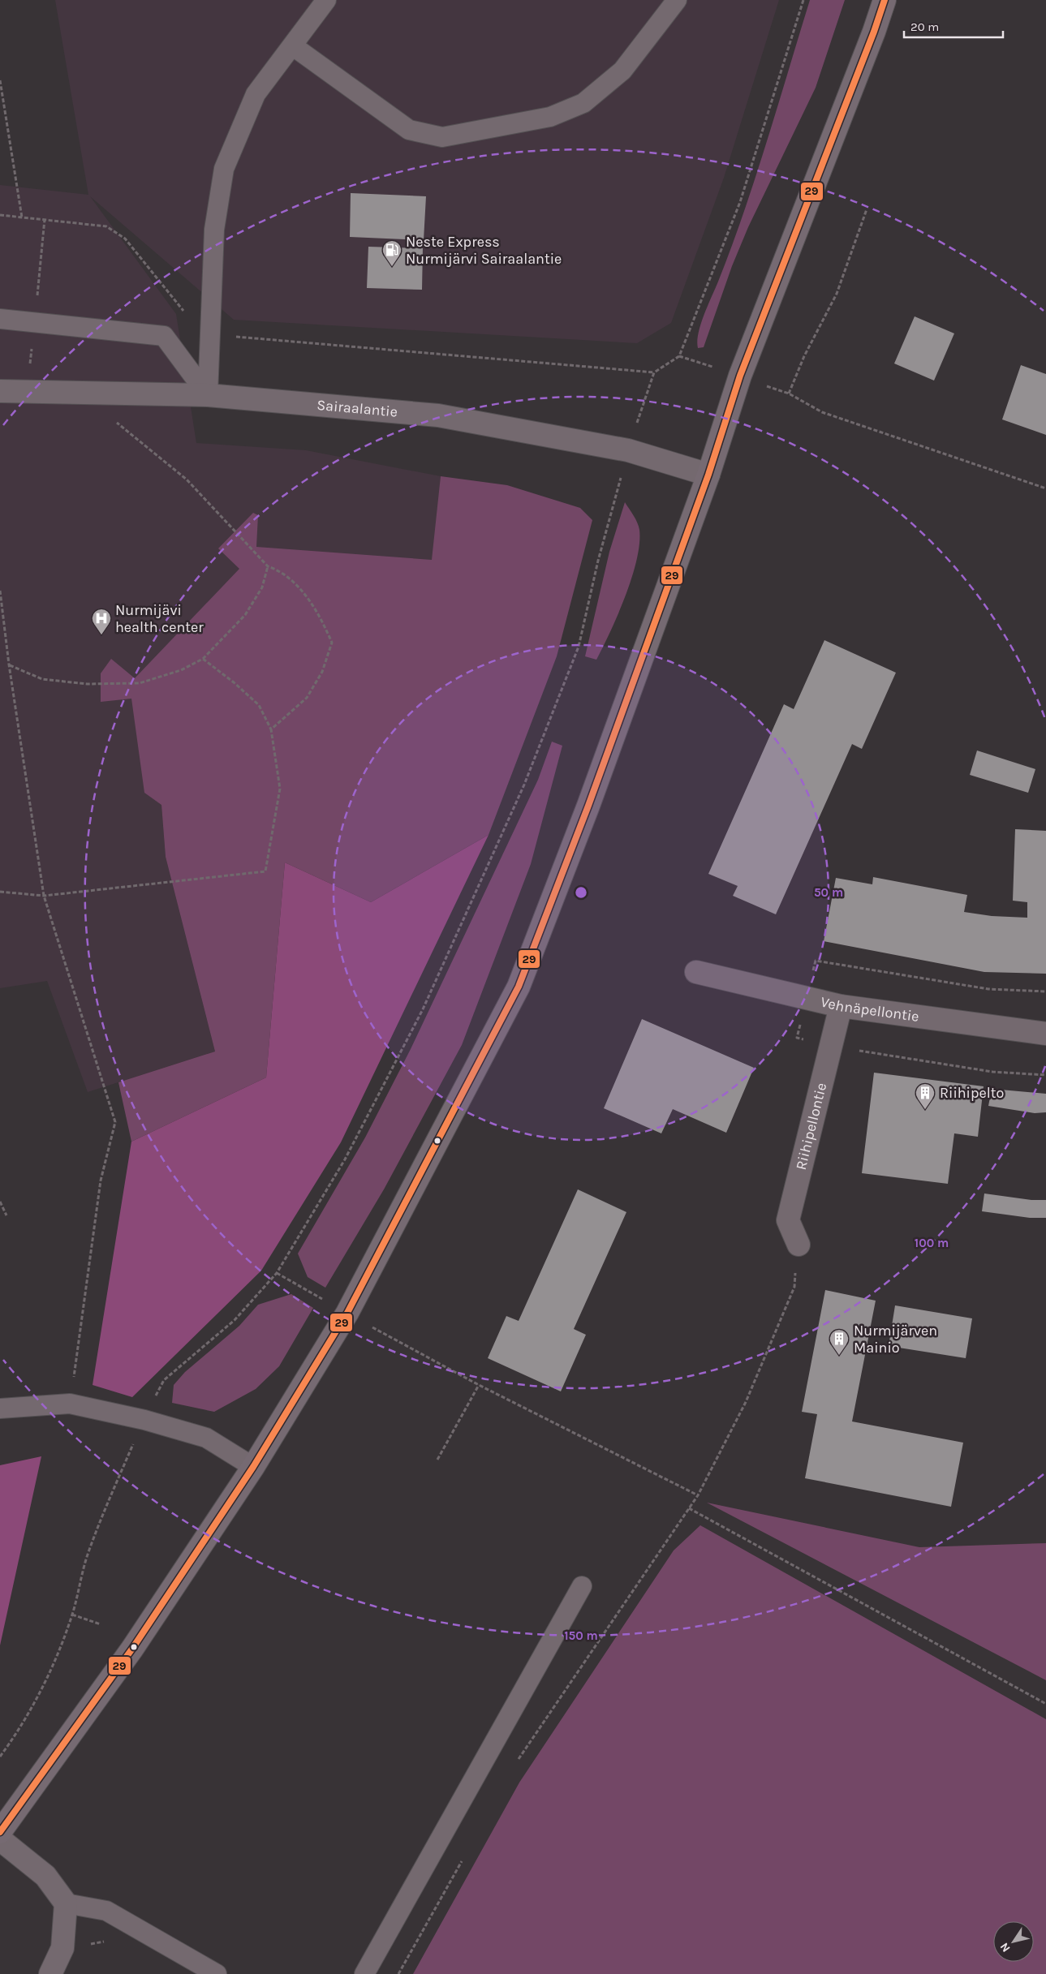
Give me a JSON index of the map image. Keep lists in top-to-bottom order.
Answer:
{
  "streets": {
    "street": ["Sairaalantie", "Vehnäpellontie", "Riihipellontie"]
  },
  "crossings": [
    ["Vehnäpellontie", "Riihipellontie"]
  ],
  "places": {
    "fuel station": ["Neste Express Nurmijärvi Sairaalantie"],
    "hospital": ["Nurmijävi health center"],
    "building": ["Riihipelto", "Nurmijärven Mainio"]
  },
  "lines": ["transit line 29"],
  "scale_bar": "20 m",
  "north": "bottom left",
  "rings": ["50 m", "100 m", "150 m"]
}
